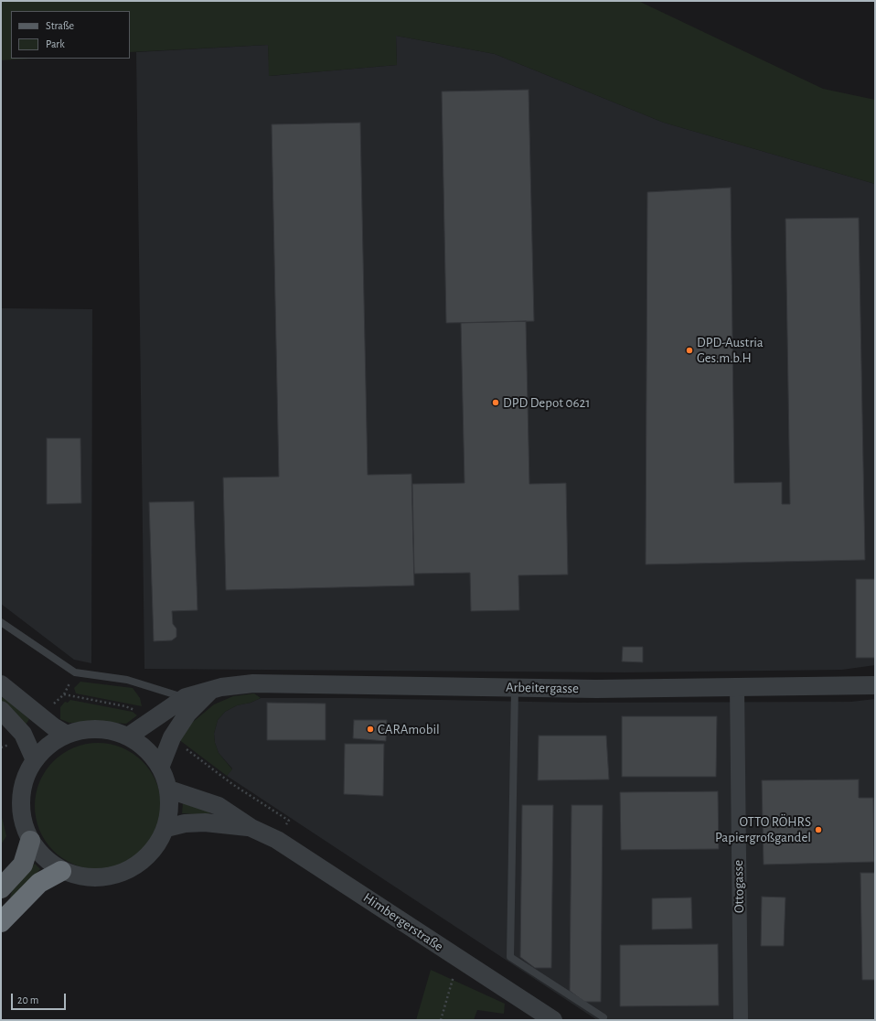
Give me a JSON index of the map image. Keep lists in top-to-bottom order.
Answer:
{
  "streets": {
    "street": ["Arbeitergasse", "Ottogasse", "Himbergerstraße"]
  },
  "crossings": [
    ["Arbeitergasse", "Ottogasse"]
  ],
  "places": [
    "DPD-Austria Ges.m.b.H",
    "DPD Depot 0621",
    "CARAmobil",
    "OTTO RÖHRS Papiergroßgandel"
  ],
  "legend": ["Straße", "Park"],
  "scale_bar": "20 m"
}
